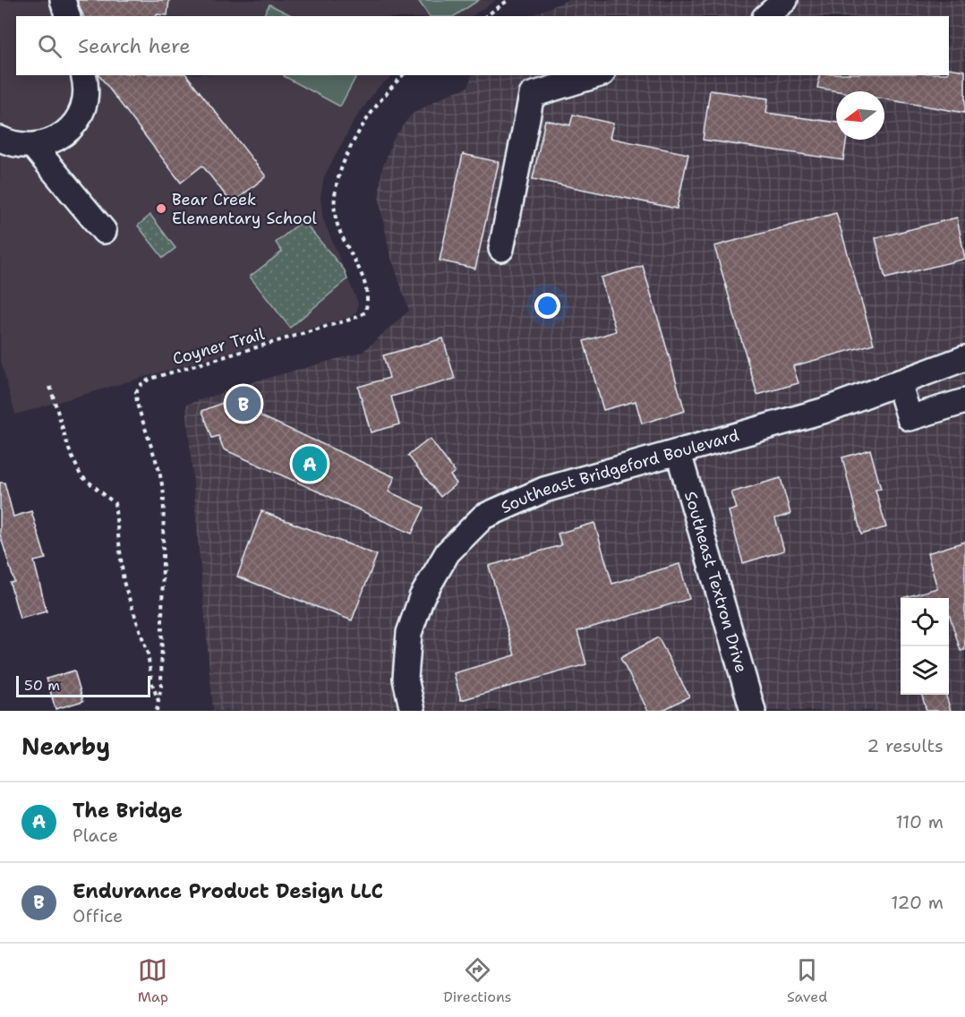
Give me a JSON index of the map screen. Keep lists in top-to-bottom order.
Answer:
{
  "streets": {
    "street": ["Southeast Bridgeford Boulevard", "Southeast Textron Drive"],
    "path": ["Coyner Trail"]
  },
  "crossings": [
    ["Southeast Bridgeford Boulevard", "Southeast Textron Drive"]
  ],
  "places": ["Bear Creek Elementary School"],
  "scale_bar": "50 m",
  "north": "left",
  "page": {
    "search": "Search here",
    "pins": ["B", "A"],
    "scale": "50 m",
    "heading": ["Nearby", "2 results"],
    "list": [
      {
        "mark": "A",
        "name": "The Bridge",
        "note": "Place",
        "value": "110 m"
      },
      {
        "mark": "B",
        "name": "Endurance Product Design LLC",
        "note": "Office",
        "value": "120 m"
      }
    ],
    "nav": ["Map", "Directions", "Saved"]
  }
}
